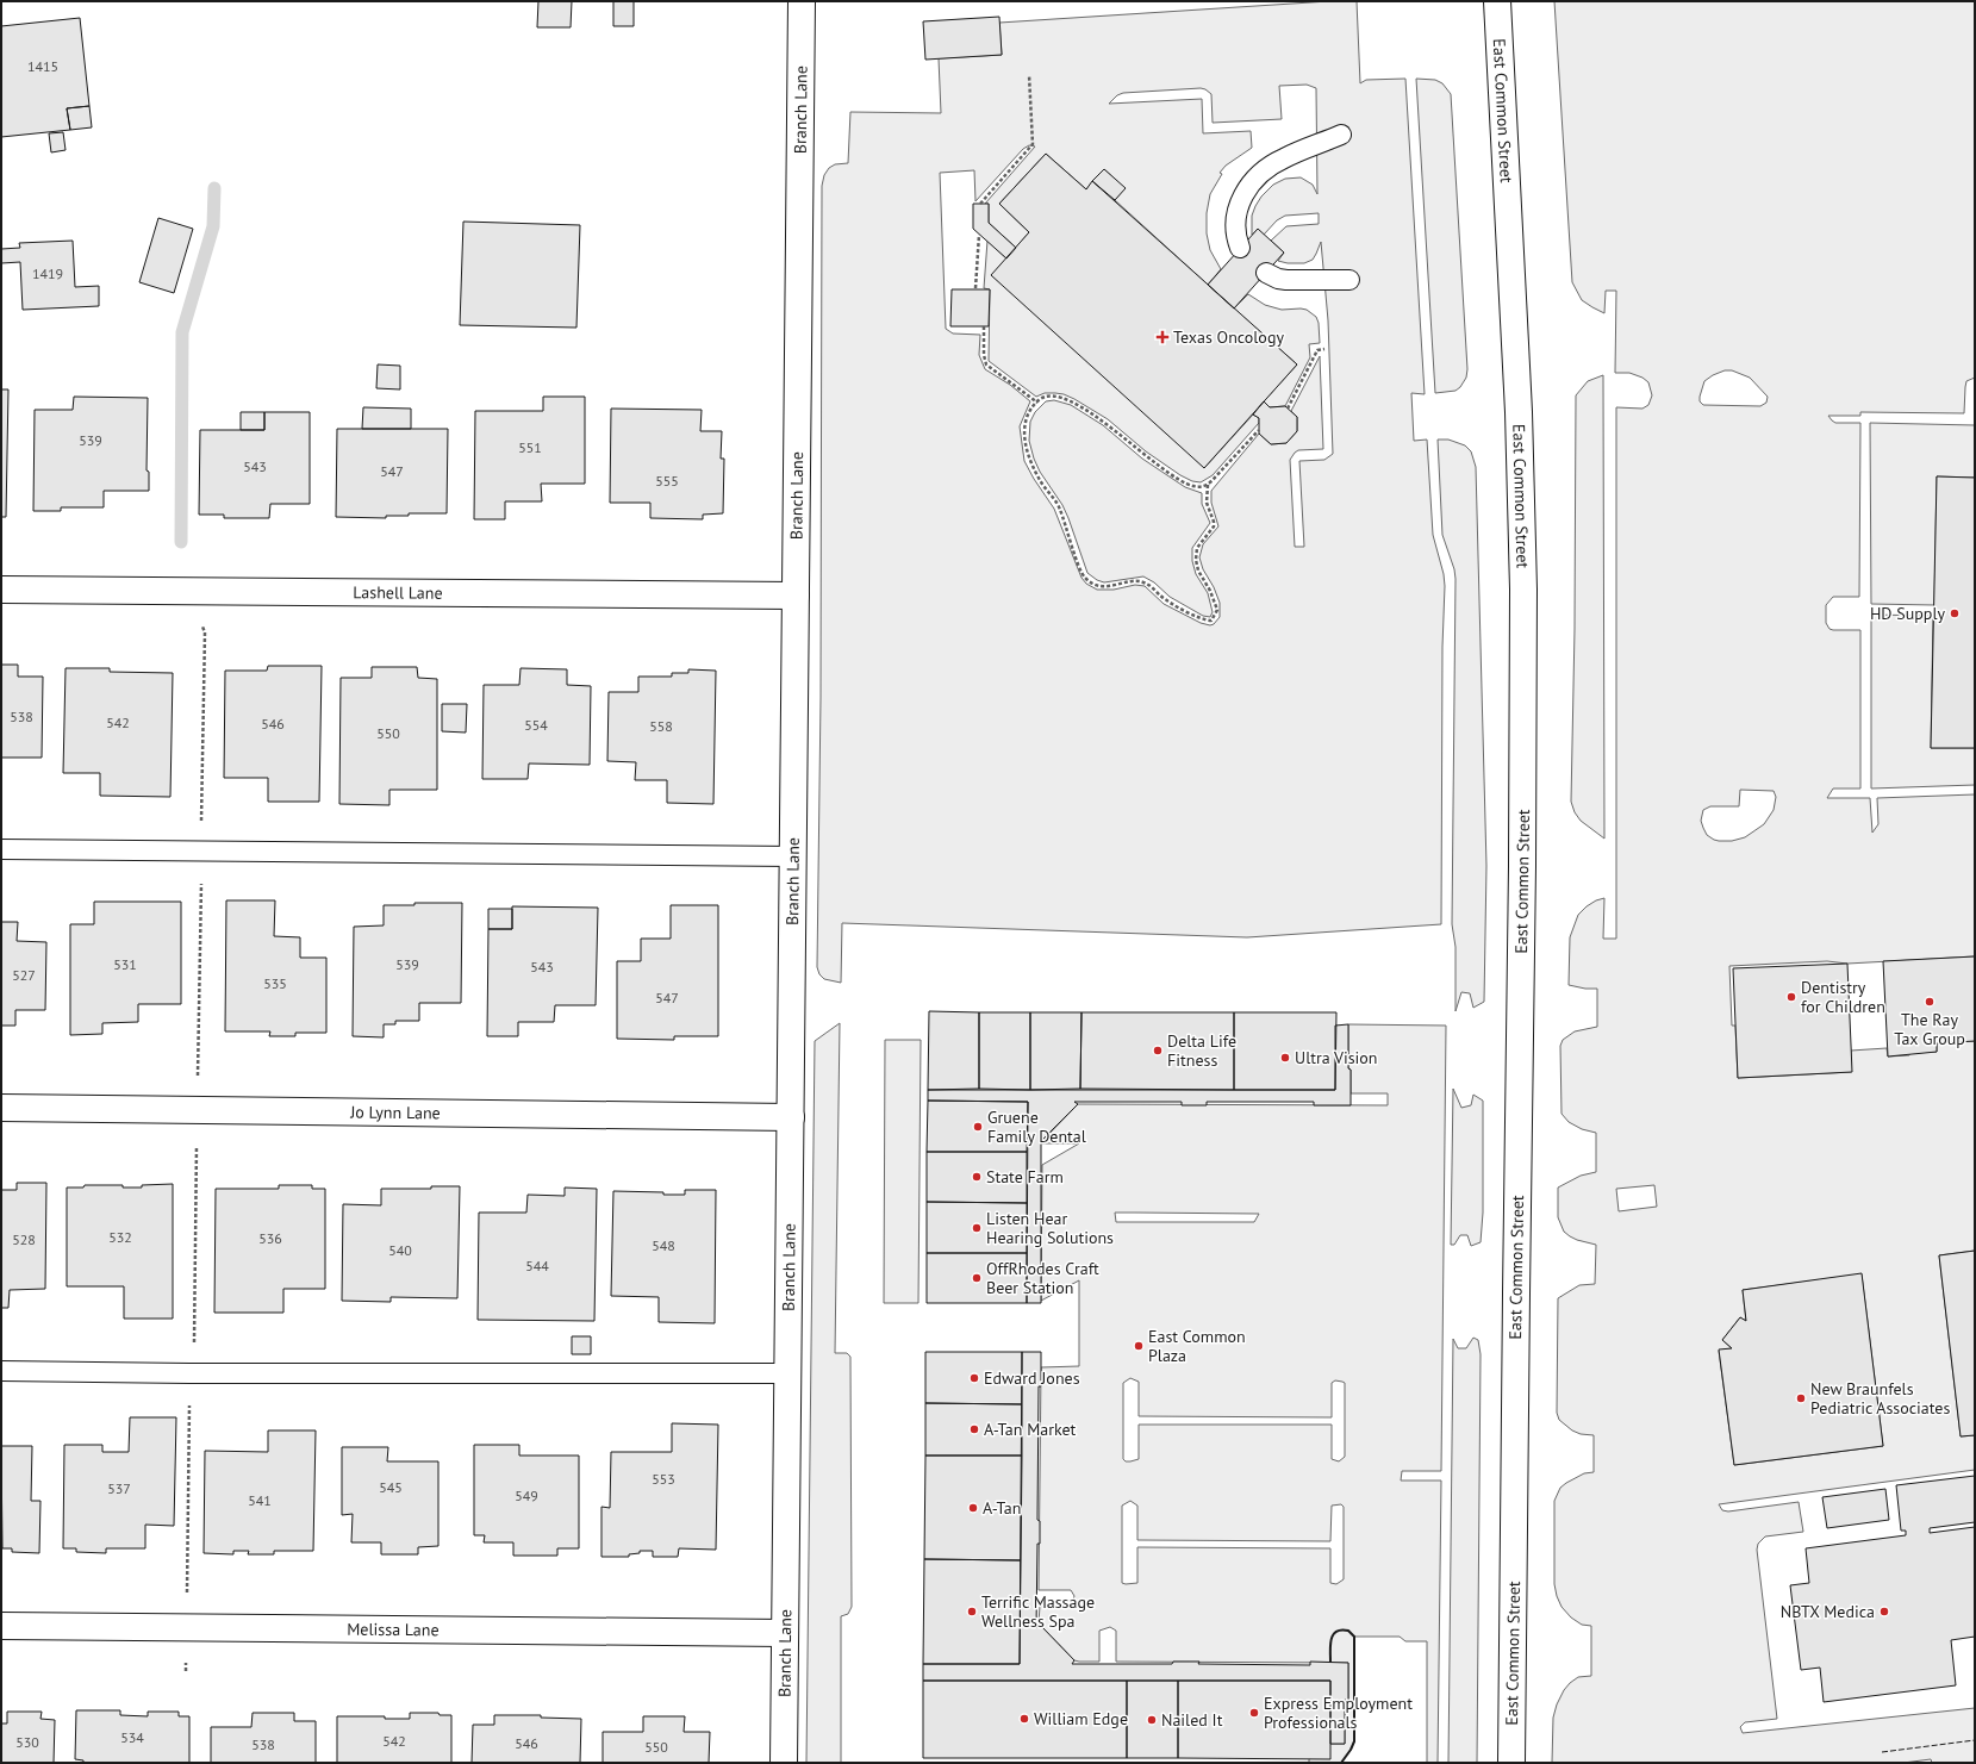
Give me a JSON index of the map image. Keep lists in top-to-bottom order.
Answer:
{
  "streets": {
    "street": [
      "Branch Lane",
      "East Common Street",
      "Lashell Lane",
      "Jo Lynn Lane",
      "Melissa Lane"
    ]
  },
  "crossings": [
    ["Branch Lane", "Lashell Lane"],
    ["Branch Lane", "Jo Lynn Lane"],
    ["Branch Lane", "Melissa Lane"]
  ],
  "places": {
    "health": ["Texas Oncology"],
    "other": [
      "HD Supply",
      "Dentistry for Children",
      "The Ray Tax Group",
      "Delta Life Fitness",
      "Ultra Vision",
      "Gruene Family Dental",
      "State Farm",
      "Listen Hear Hearing Solutions",
      "OffRhodes Craft Beer Station",
      "East Common Plaza",
      "Edward Jones",
      "New Braunfels Pediatric Associates",
      "A-Tan Market",
      "A-Tan",
      "Terrific Massage Wellness Spa",
      "NBTX Medica",
      "Express Employment Professionals",
      "William Edge",
      "Nailed It"
    ]
  },
  "house_numbers": [
    "1415",
    "1419",
    "539",
    "551",
    "543",
    "547",
    "555",
    "538",
    "542",
    "546",
    "554",
    "558",
    "550",
    "531",
    "539",
    "543",
    "527",
    "535",
    "547",
    "532",
    "536",
    "528",
    "548",
    "540",
    "544",
    "553",
    "545",
    "537",
    "549",
    "541",
    "534",
    "542",
    "530",
    "546",
    "538",
    "550"
  ]
}
